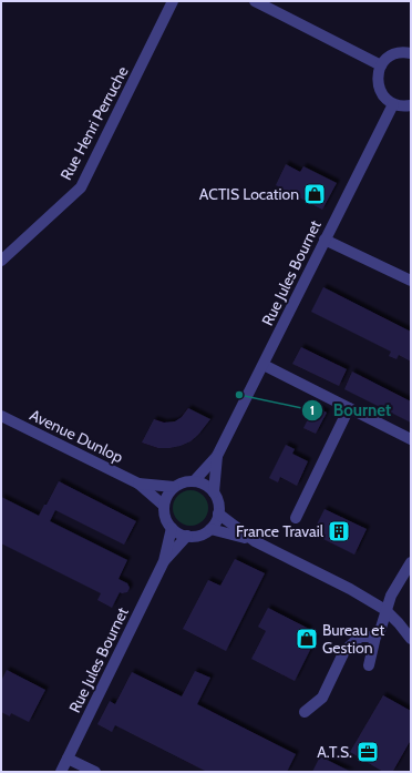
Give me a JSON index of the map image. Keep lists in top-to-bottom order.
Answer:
{
  "streets": {
    "street": ["Rue Henri Perruche", "Rue Jules Bournet", "Avenue Dunlop"]
  },
  "crossings": [
    ["Rue Jules Bournet", "Avenue Dunlop"]
  ],
  "places": {
    "shop": ["ACTIS Location", "Bureau et Gestion"],
    "other": ["Bournet"],
    "building": ["France Travail"],
    "office": ["A.T.S."]
  }
}
